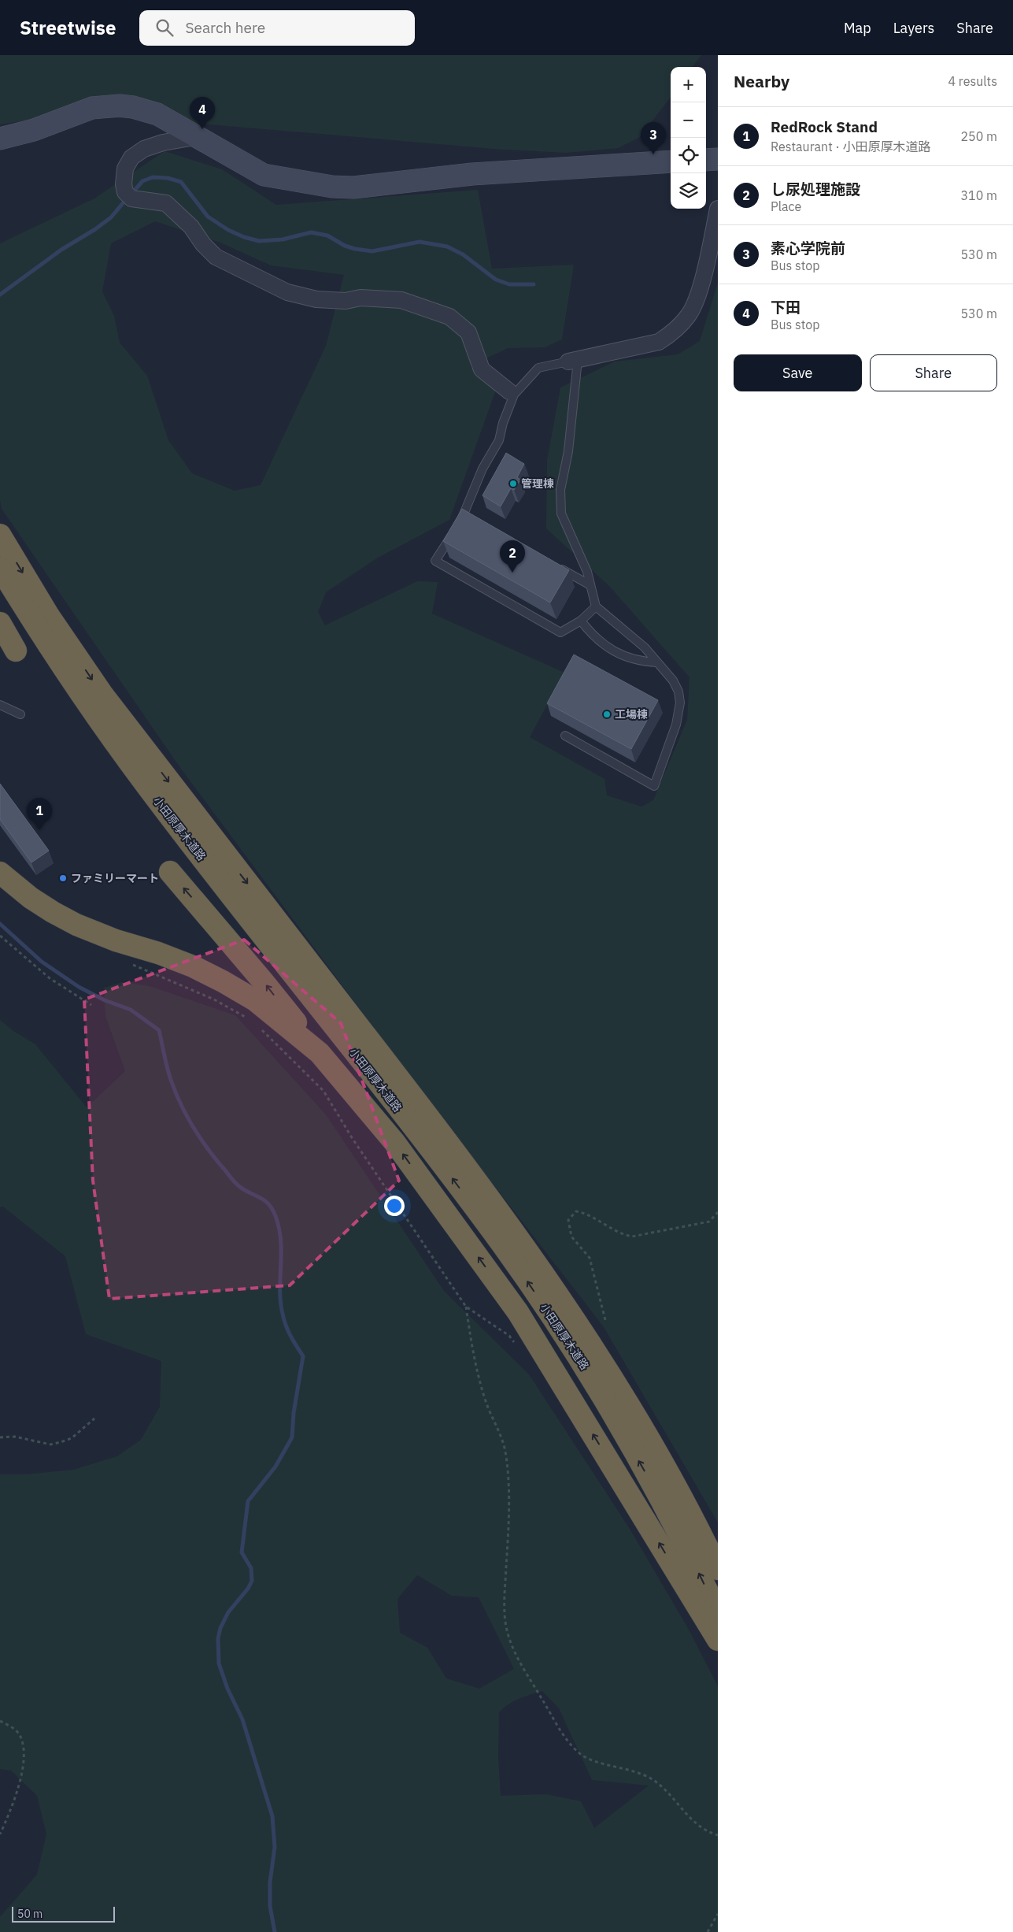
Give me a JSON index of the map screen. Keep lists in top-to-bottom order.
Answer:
{
  "streets": {
    "highway": ["小田原厚木道路"]
  },
  "places": ["管理棟", "工場棟", "ファミリーマート"],
  "scale_bar": "50 m",
  "page": {
    "header": "Streetwise",
    "search": "Search here",
    "nav": ["Map", "Layers", "Share"],
    "heading": ["Nearby", "4 results"],
    "map_buttons": ["+", "−"],
    "pins": [
      "4",
      "3",
      "2",
      "1"
    ],
    "list": [
      {
        "mark": "1",
        "name": "RedRock Stand",
        "note": "Restaurant · 小田原厚木道路",
        "value": "250 m"
      },
      {
        "mark": "2",
        "name": "し尿処理施設",
        "note": "Place",
        "value": "310 m"
      },
      {
        "mark": "3",
        "name": "素心学院前",
        "note": "Bus stop",
        "value": "530 m"
      },
      {
        "mark": "4",
        "name": "下田",
        "note": "Bus stop",
        "value": "530 m"
      }
    ],
    "buttons": ["Save", "Share"],
    "scale": "50 m"
  }
}
